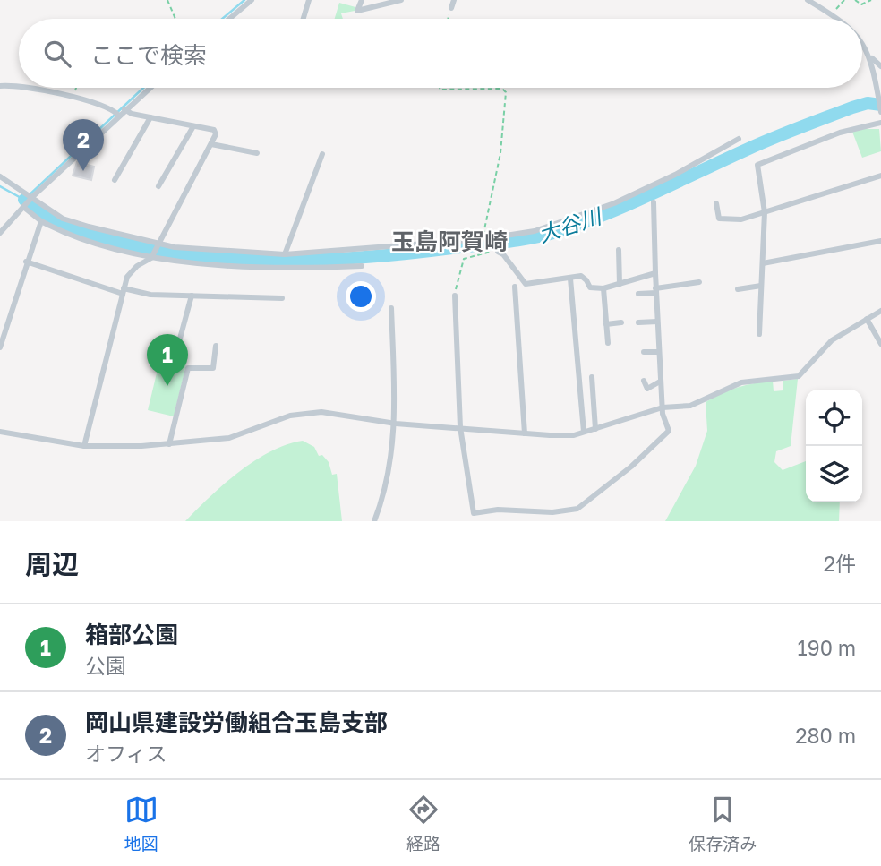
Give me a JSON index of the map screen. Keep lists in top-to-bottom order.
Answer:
{
  "districts": ["玉島阿賀崎"],
  "water": ["大谷川"],
  "page": {
    "search": "ここで検索",
    "pins": ["2", "1"],
    "heading": ["周辺", "2件"],
    "list": [
      {
        "mark": "1",
        "name": "箱部公園",
        "note": "公園",
        "value": "190 m"
      },
      {
        "mark": "2",
        "name": "岡山県建設労働組合玉島支部",
        "note": "オフィス",
        "value": "280 m"
      }
    ],
    "nav": ["地図", "経路", "保存済み"]
  }
}
